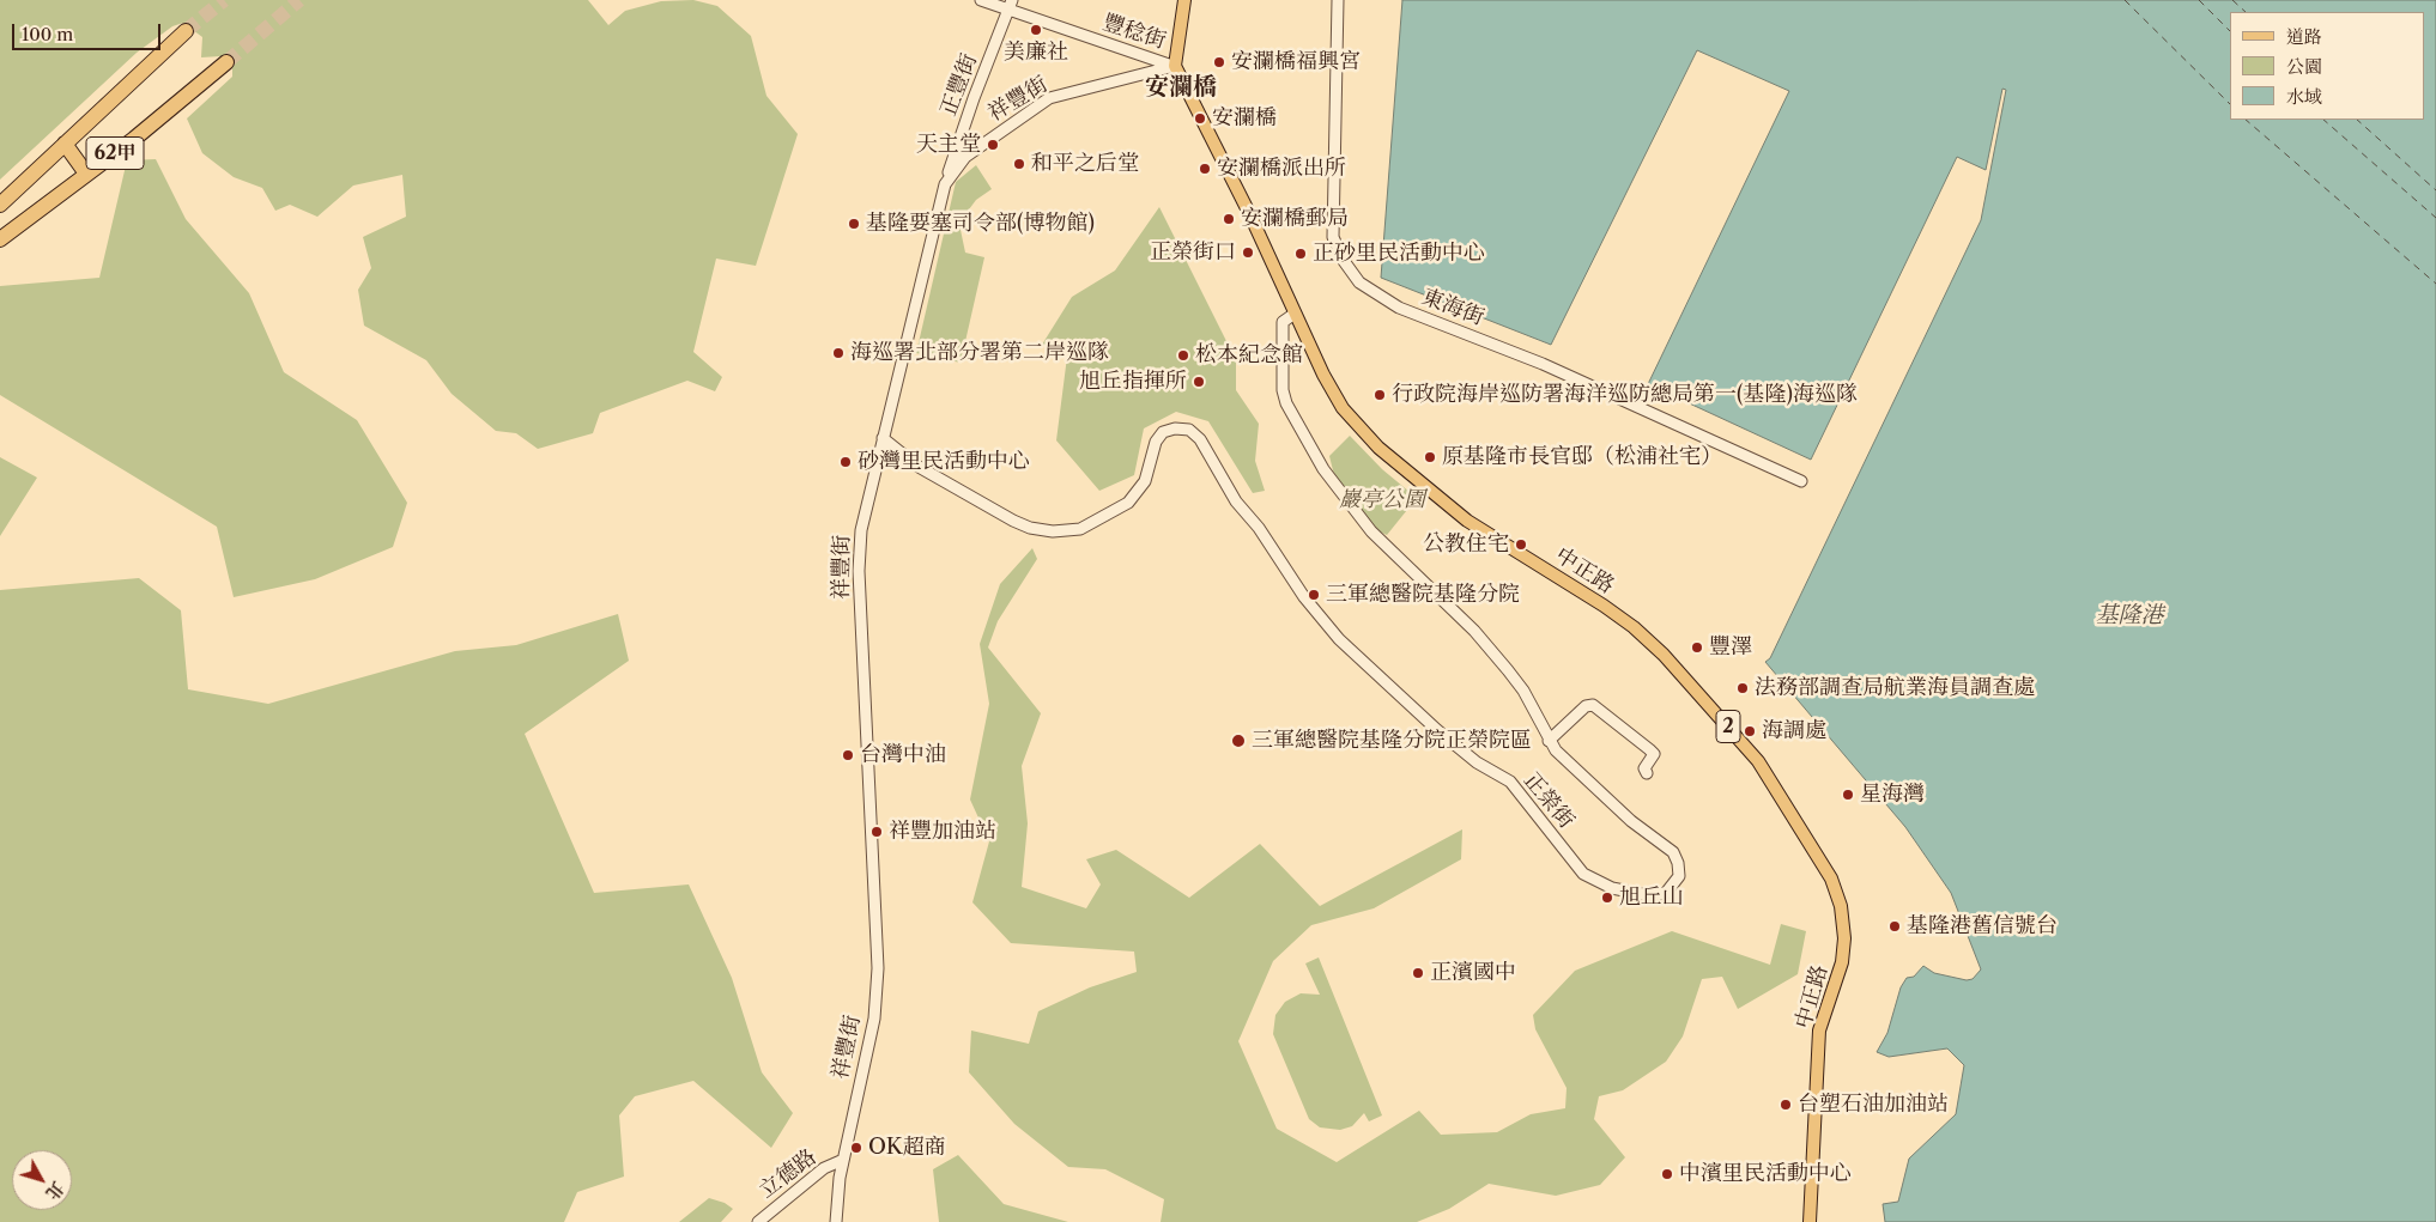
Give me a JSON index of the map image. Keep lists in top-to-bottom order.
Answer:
{
  "streets": {
    "highway": ["62甲"],
    "main road": ["中正路", "2"],
    "street": [
      "豐稔街",
      "正豐街",
      "祥豐街",
      "東海街",
      "正榮街",
      "立德路"
    ]
  },
  "crossings": [
    ["豐稔街", "正豐街"],
    ["豐稔街", "祥豐街"],
    ["豐稔街", "中正路"],
    ["正豐街", "祥豐街"],
    ["祥豐街", "中正路"],
    ["祥豐街", "正榮街"],
    ["祥豐街", "立德路"],
    ["中正路", "正榮街"]
  ],
  "districts": ["安瀾橋"],
  "water": ["基隆港"],
  "parks": ["巖亭公園"],
  "places": [
    "美廉社",
    "安瀾橋福興宮",
    "安瀾橋",
    "天主堂",
    "和平之后堂",
    "安瀾橋派出所",
    "安瀾橋郵局",
    "基隆要塞司令部(博物館)",
    "正榮街口",
    "正砂里民活動中心",
    "海巡署北部分署第二岸巡隊",
    "松本紀念館",
    "旭丘指揮所",
    "行政院海岸巡防署海洋巡防總局第一(基隆)海巡隊",
    "原基隆市長官邸（松浦社宅）",
    "砂灣里民活動中心",
    "公教住宅",
    "三軍總醫院基隆分院",
    "豐澤",
    "法務部調查局航業海員調查處",
    "海調處",
    "三軍總醫院基隆分院正榮院區",
    "台灣中油",
    "星海灣",
    "祥豐加油站",
    "旭丘山",
    "基隆港舊信號台",
    "正濱國中",
    "台塑石油加油站",
    "OK超商",
    "中濱里民活動中心"
  ],
  "legend": ["道路", "公園", "水域"],
  "scale_bar": "100 m",
  "north": "bottom right"
}
